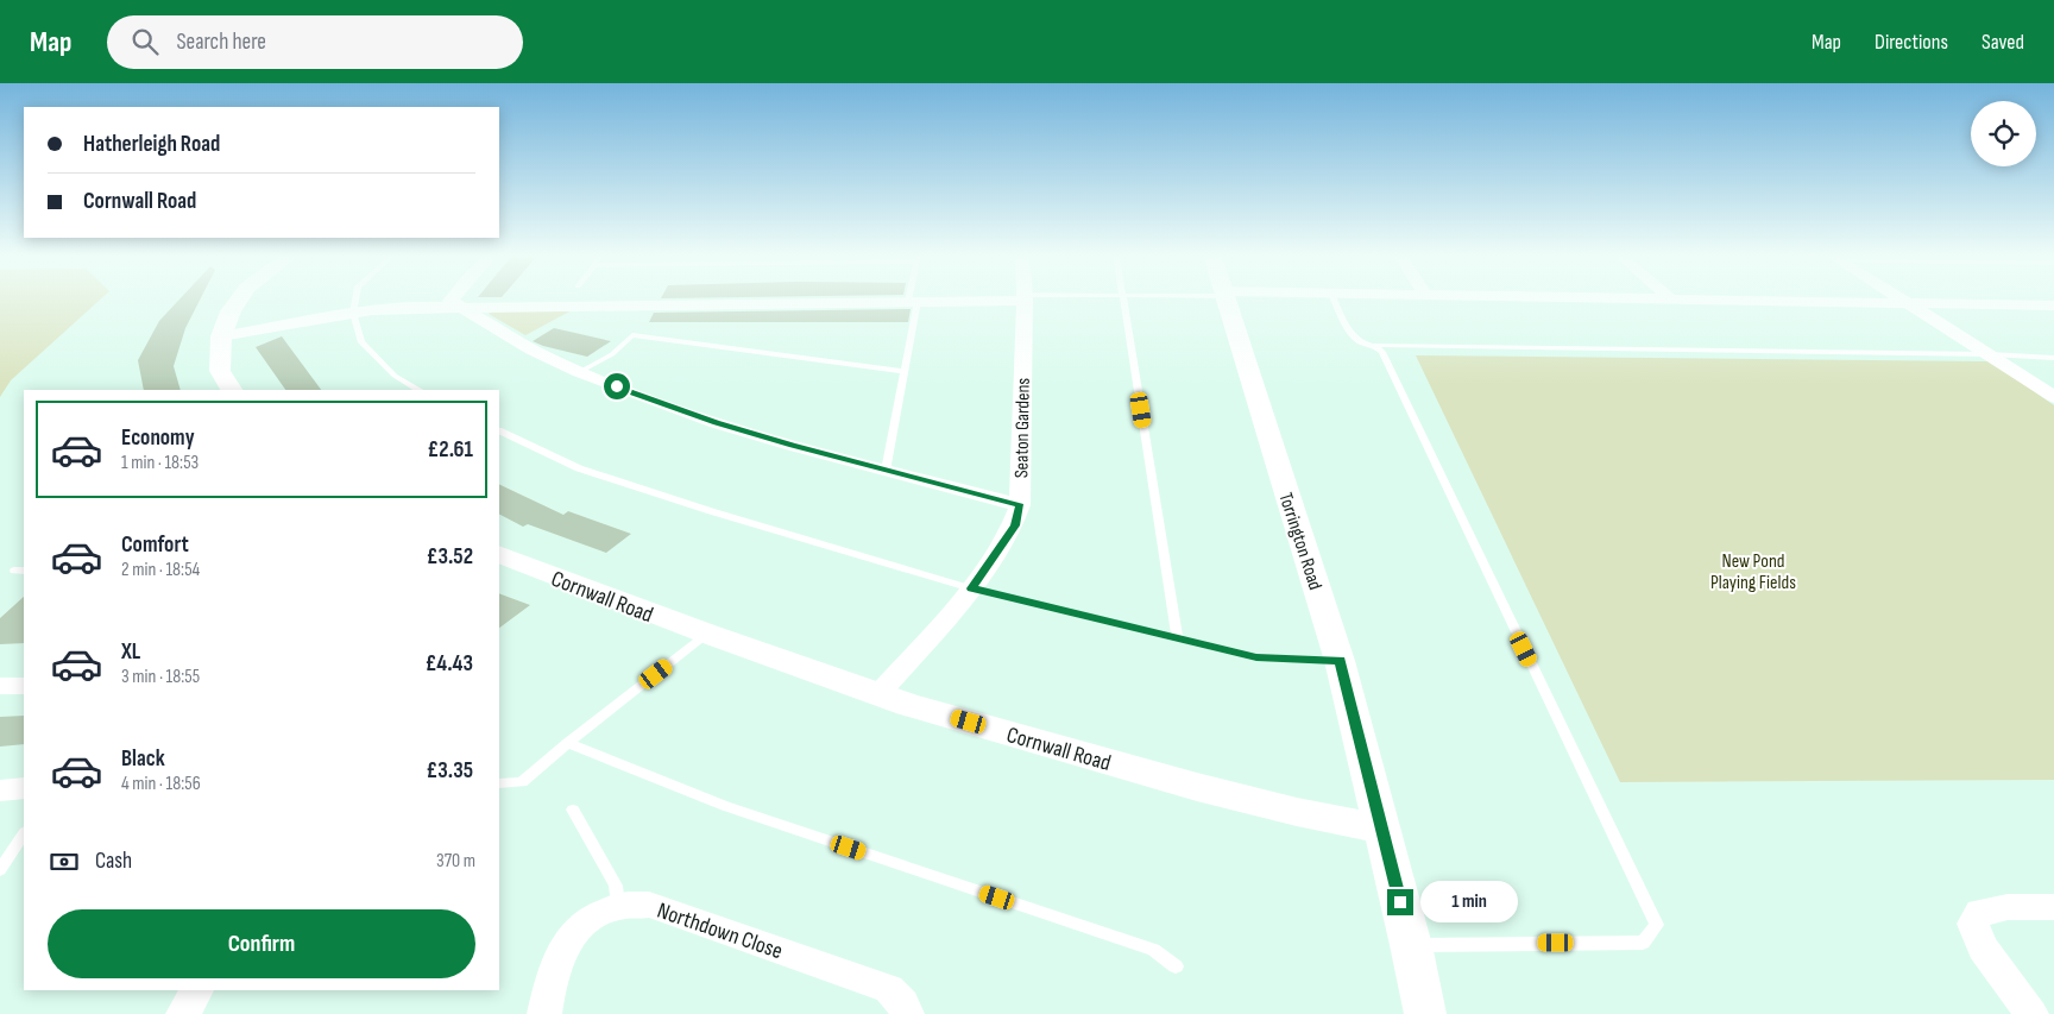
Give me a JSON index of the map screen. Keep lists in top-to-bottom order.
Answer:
{
  "streets": {
    "street": [
      "Seaton Gardens",
      "Torrington Road",
      "Cornwall Road",
      "Northdown Close"
    ]
  },
  "crossings": [
    ["Seaton Gardens", "Cornwall Road"],
    ["Torrington Road", "Cornwall Road"]
  ],
  "parks": ["New Pond Playing Fields"],
  "page": {
    "header": "Map",
    "search": "Search here",
    "nav": ["Map", "Directions", "Saved"],
    "banner": ["Hatherleigh Road", "Cornwall Road"],
    "list": [
      {
        "name": "Economy",
        "note": "1 min · 18:53",
        "value": "£2.61"
      },
      {
        "name": "Comfort",
        "note": "2 min · 18:54",
        "value": "£3.52"
      },
      {
        "name": "XL",
        "note": "3 min · 18:55",
        "value": "£4.43"
      },
      {
        "name": "Black",
        "note": "4 min · 18:56",
        "value": "£3.35"
      }
    ],
    "pay": ["Cash", "370 m"],
    "bubble": "1 min",
    "buttons": "Confirm"
  }
}
